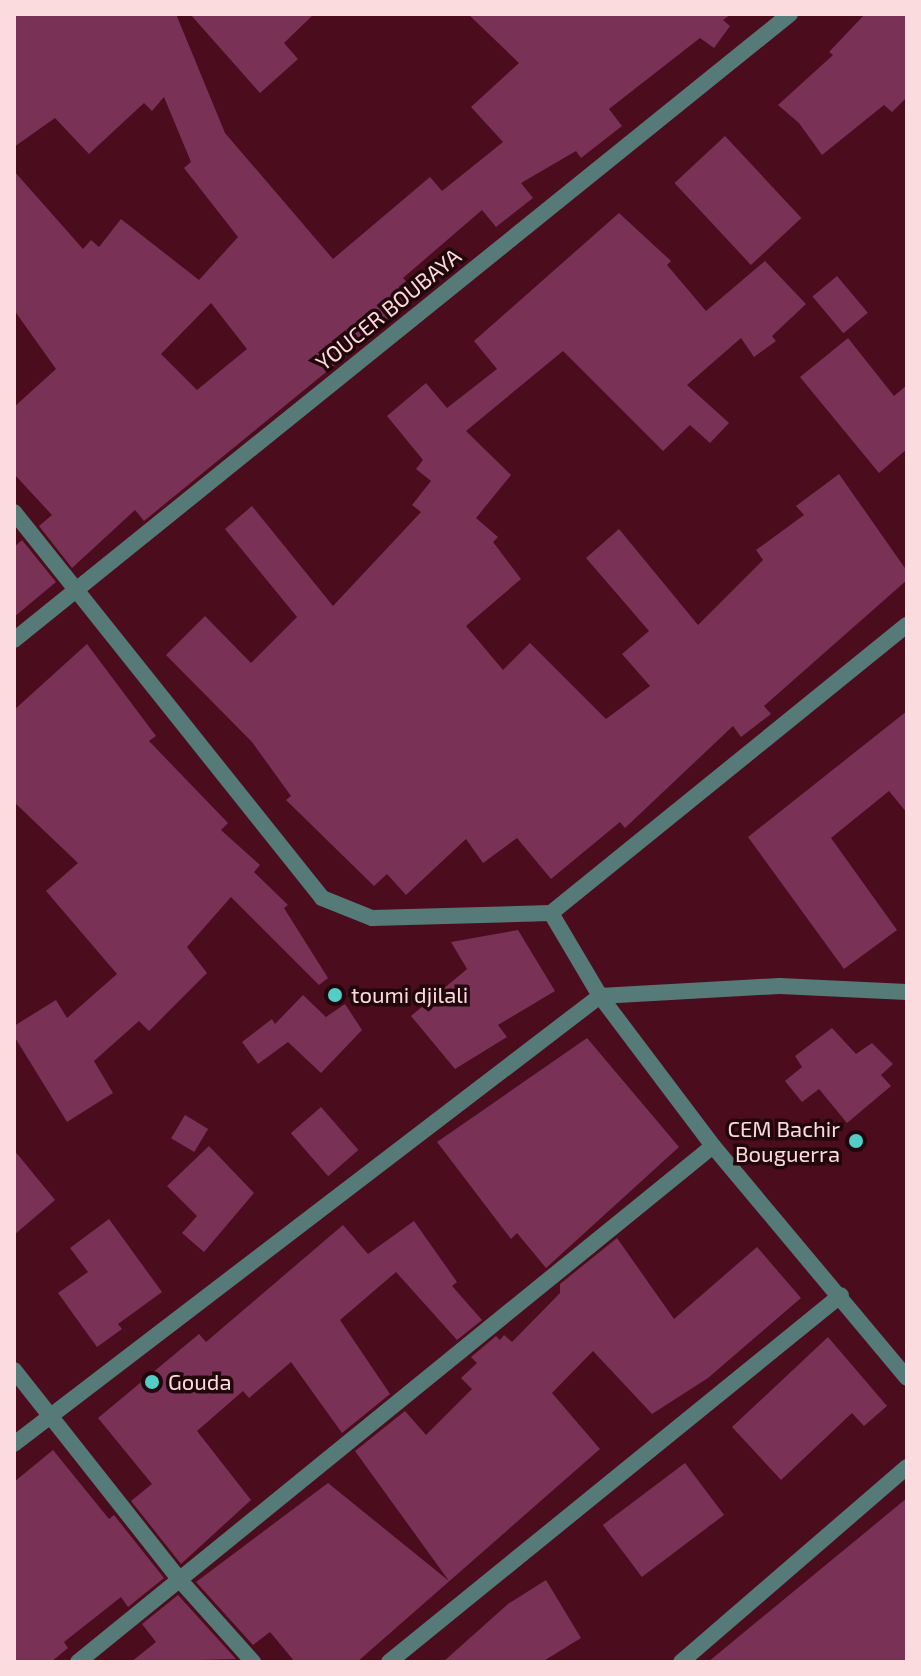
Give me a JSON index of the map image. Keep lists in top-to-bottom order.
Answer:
{
  "streets": {
    "street": ["YOUCER BOUBAYA"]
  },
  "places": ["toumi djilali", "CEM Bachir Bouguerra", "Gouda"]
}
